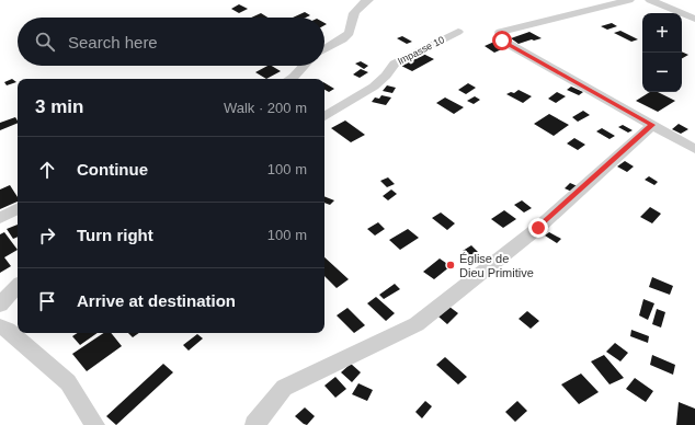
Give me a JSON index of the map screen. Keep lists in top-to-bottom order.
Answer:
{
  "streets": {
    "street": ["Impasse 10"]
  },
  "places": ["Église de Dieu Primitive"],
  "page": {
    "map_buttons": ["+", "−"],
    "search": "Search here",
    "heading": ["3 min", "Walk · 200 m"],
    "list": [
      ["Continue", "100 m"],
      ["Turn right", "100 m"],
      "Arrive at destination"
    ]
  }
}
